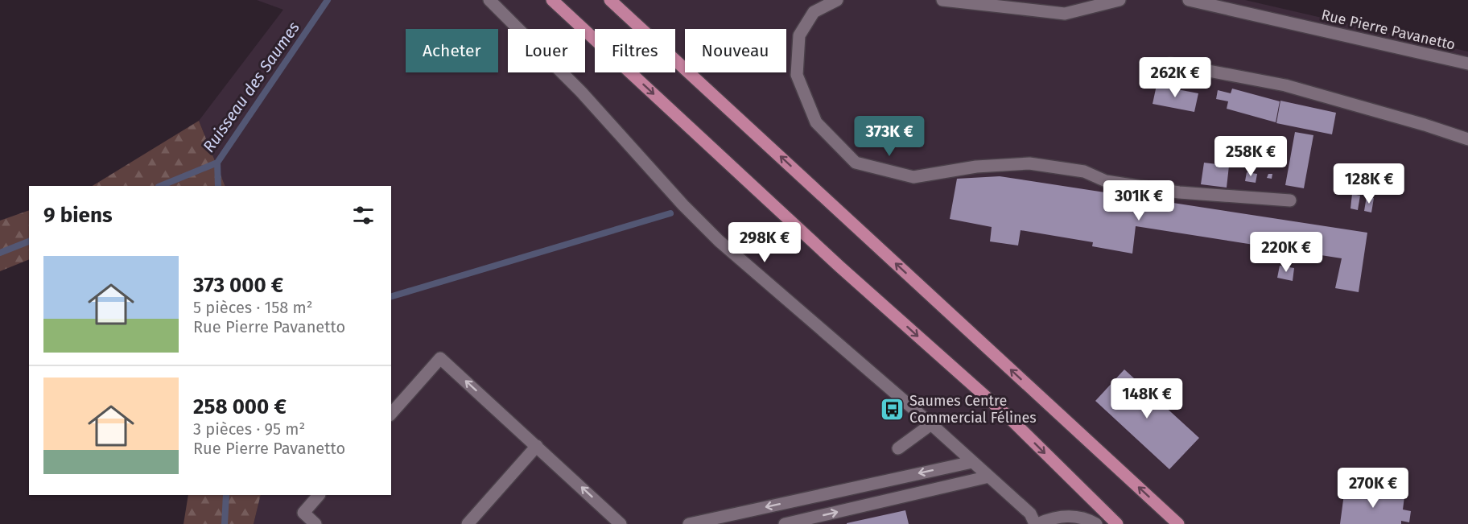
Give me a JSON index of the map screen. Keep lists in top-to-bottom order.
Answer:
{
  "streets": {
    "street": ["Rue Pierre Pavanetto"]
  },
  "water": ["Ruisseau des Saumes"],
  "places": {
    "bus stop": ["Saumes Centre Commercial Félines"]
  },
  "page": {
    "chip": [
      "Acheter",
      "Louer",
      "Filtres",
      "Nouveau"
    ],
    "price": [
      "262K €",
      "373K €",
      "258K €",
      "128K €",
      "301K €",
      "298K €",
      "220K €",
      "148K €",
      "270K €"
    ],
    "heading": "9 biens",
    "list": [
      {
        "name": "373 000 €",
        "note": "5 pièces · 158 m² · Rue Pierre Pavanetto"
      },
      {
        "name": "258 000 €",
        "note": "3 pièces · 95 m² · Rue Pierre Pavanetto"
      }
    ]
  }
}
